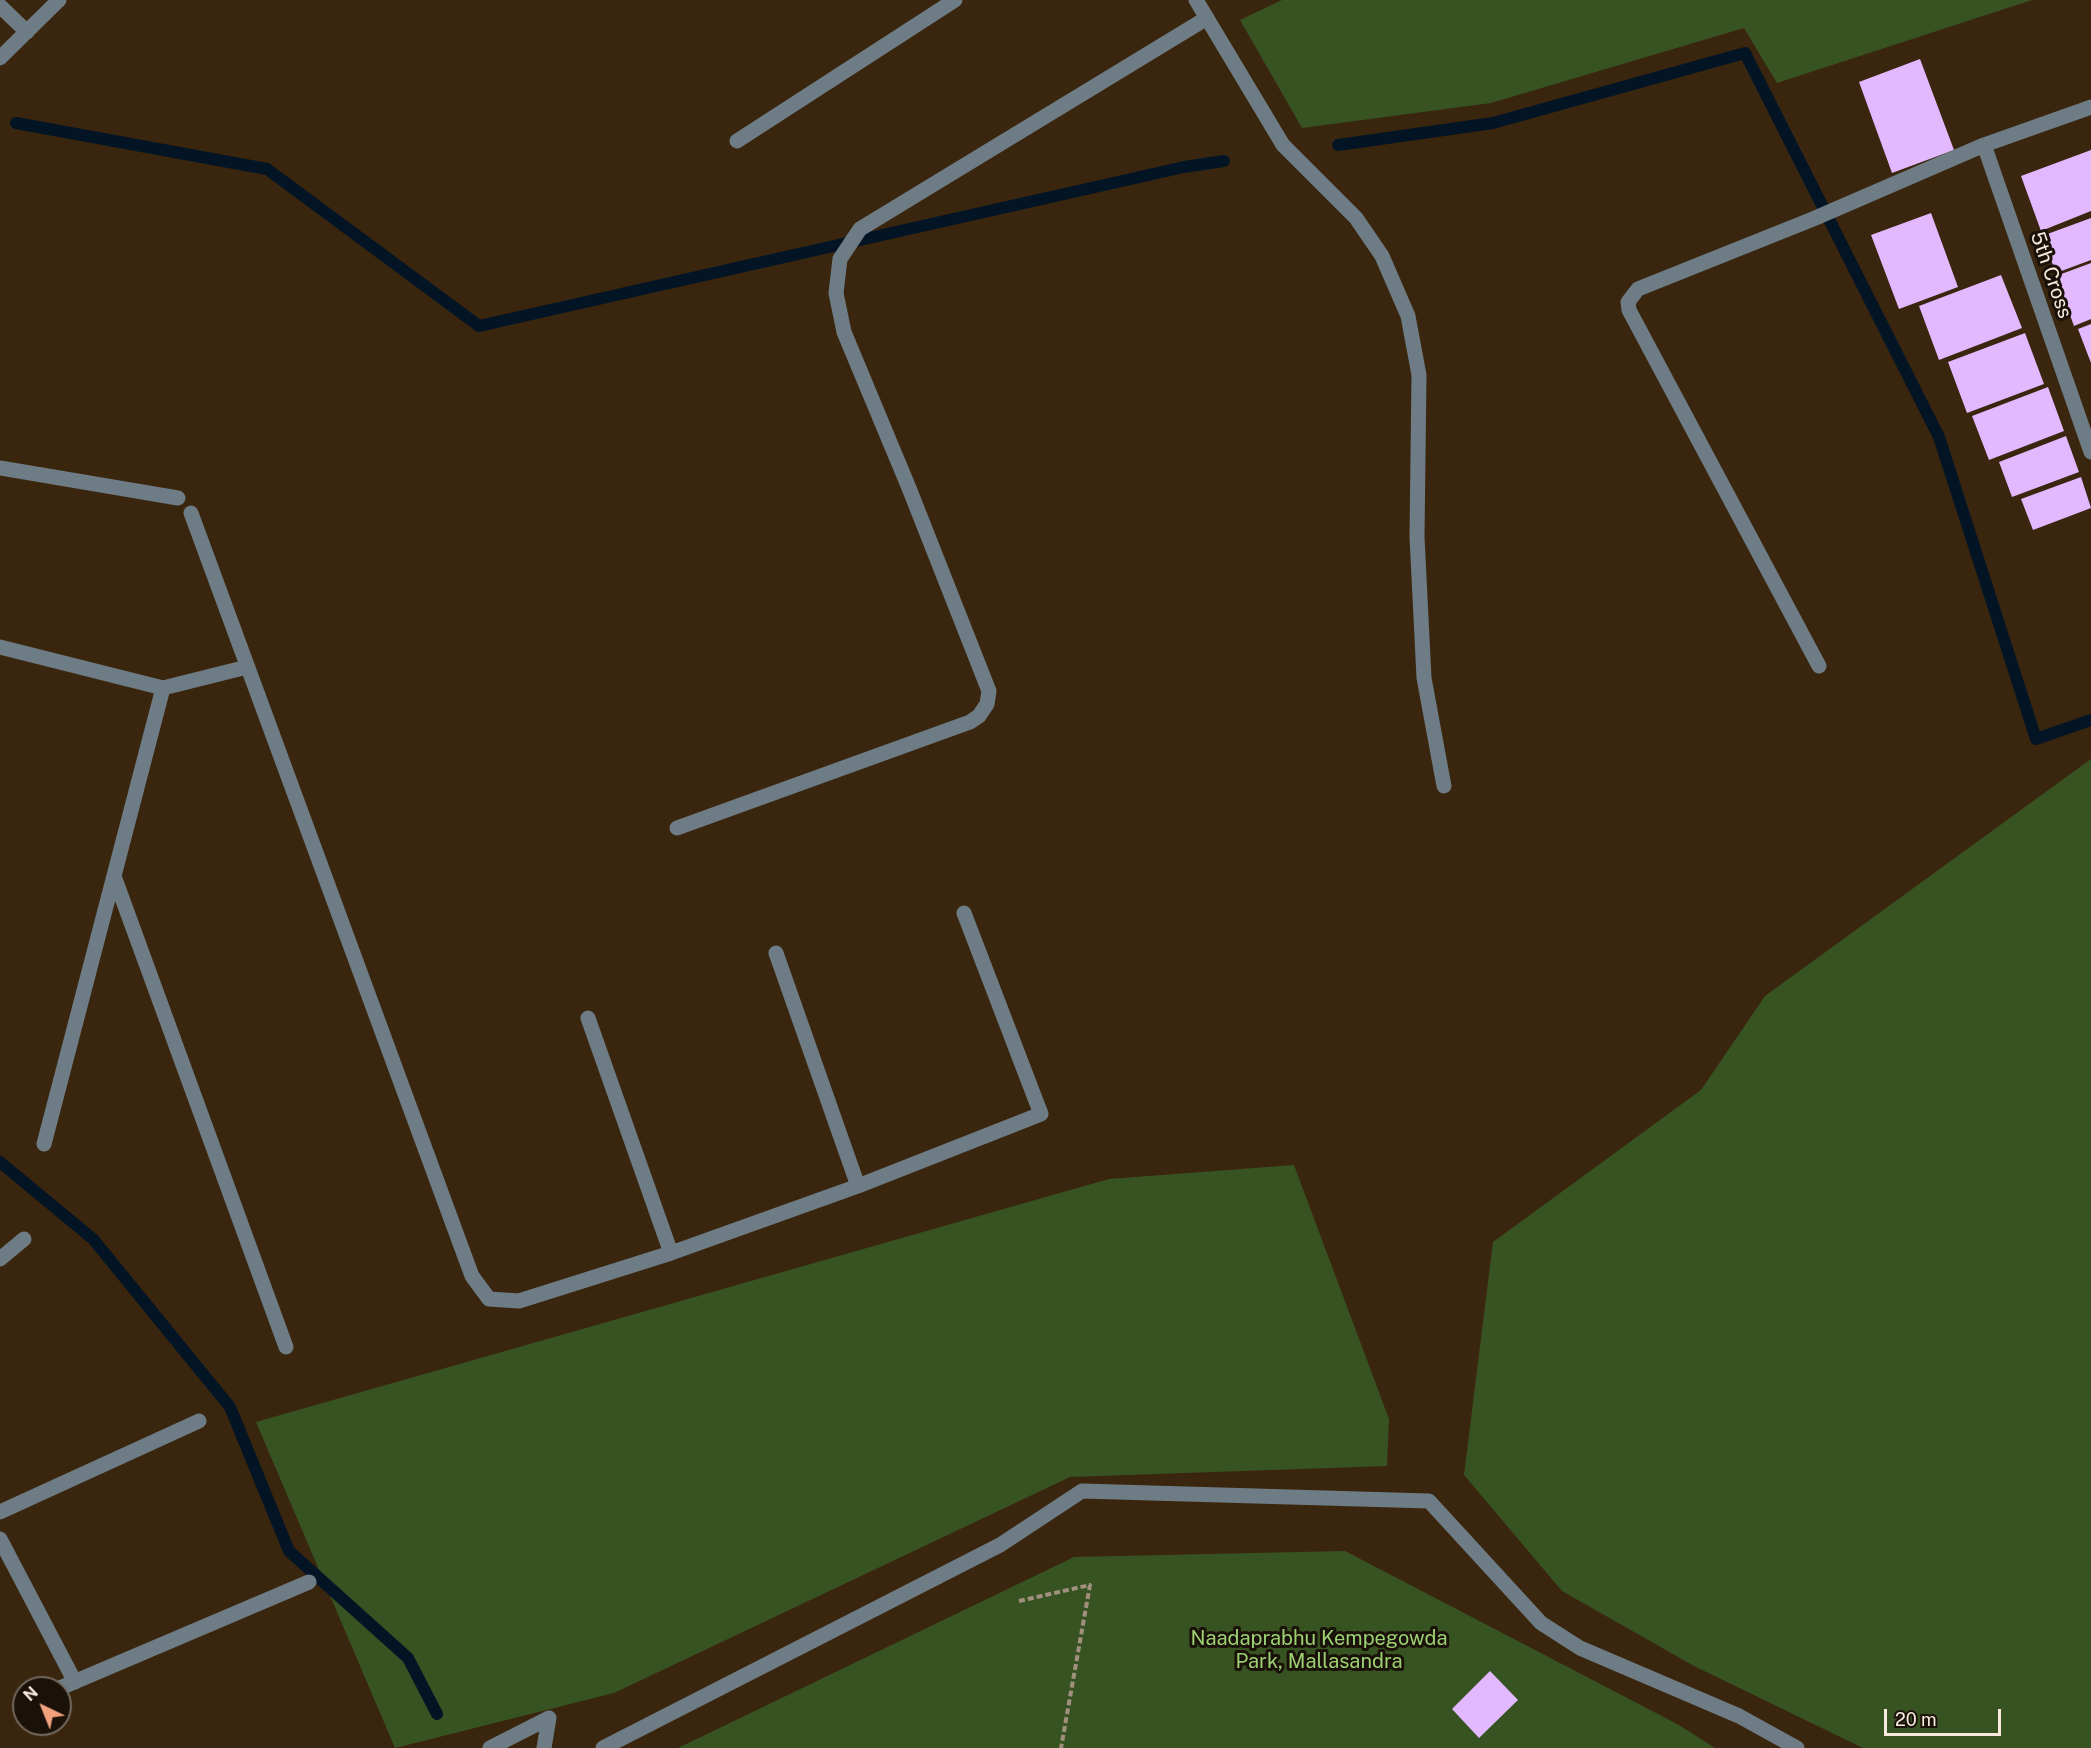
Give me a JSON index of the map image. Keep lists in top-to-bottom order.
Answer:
{
  "streets": {
    "street": ["5th Cross"]
  },
  "parks": ["Naadaprabhu Kempegowda Park, Mallasandra"],
  "scale_bar": "20 m",
  "north": "top left"
}
